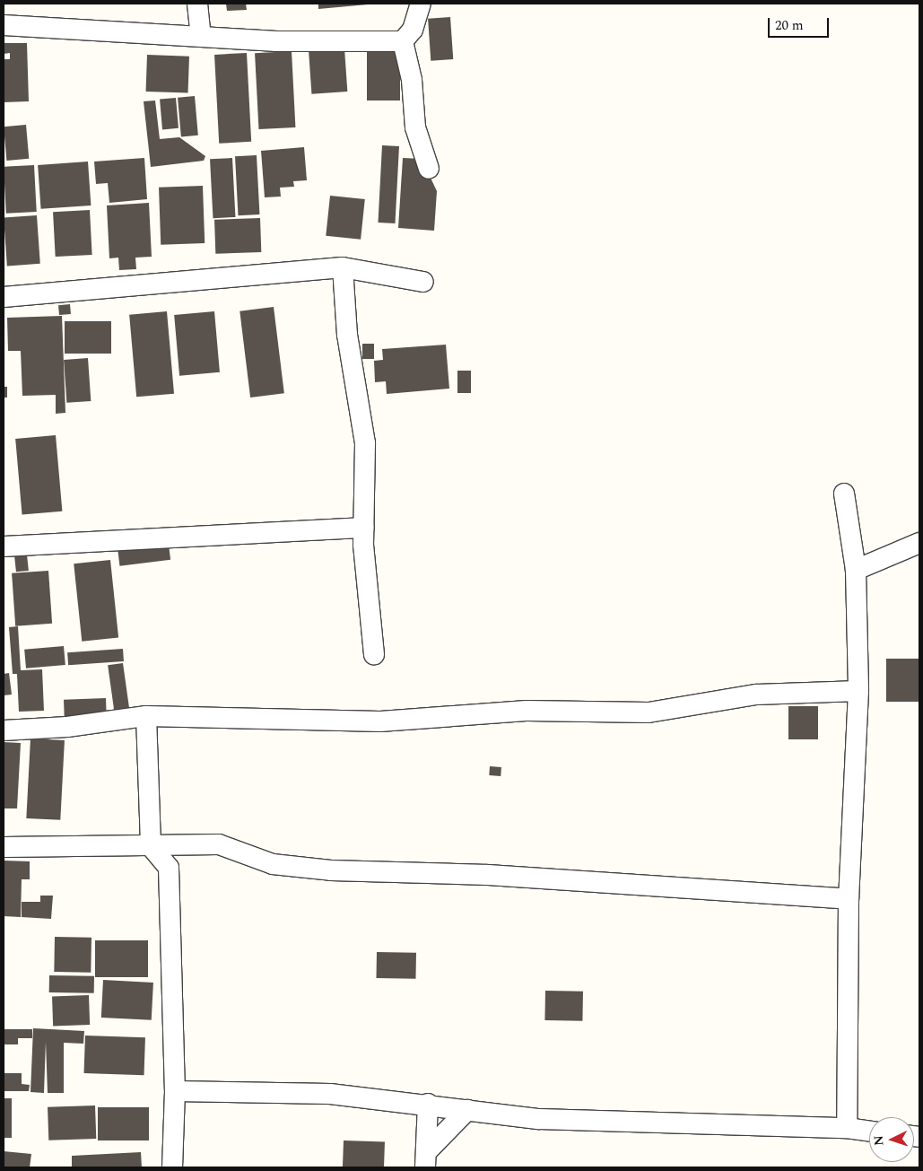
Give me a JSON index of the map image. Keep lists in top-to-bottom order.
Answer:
{
  "scale_bar": "20 m",
  "north": "left"
}
